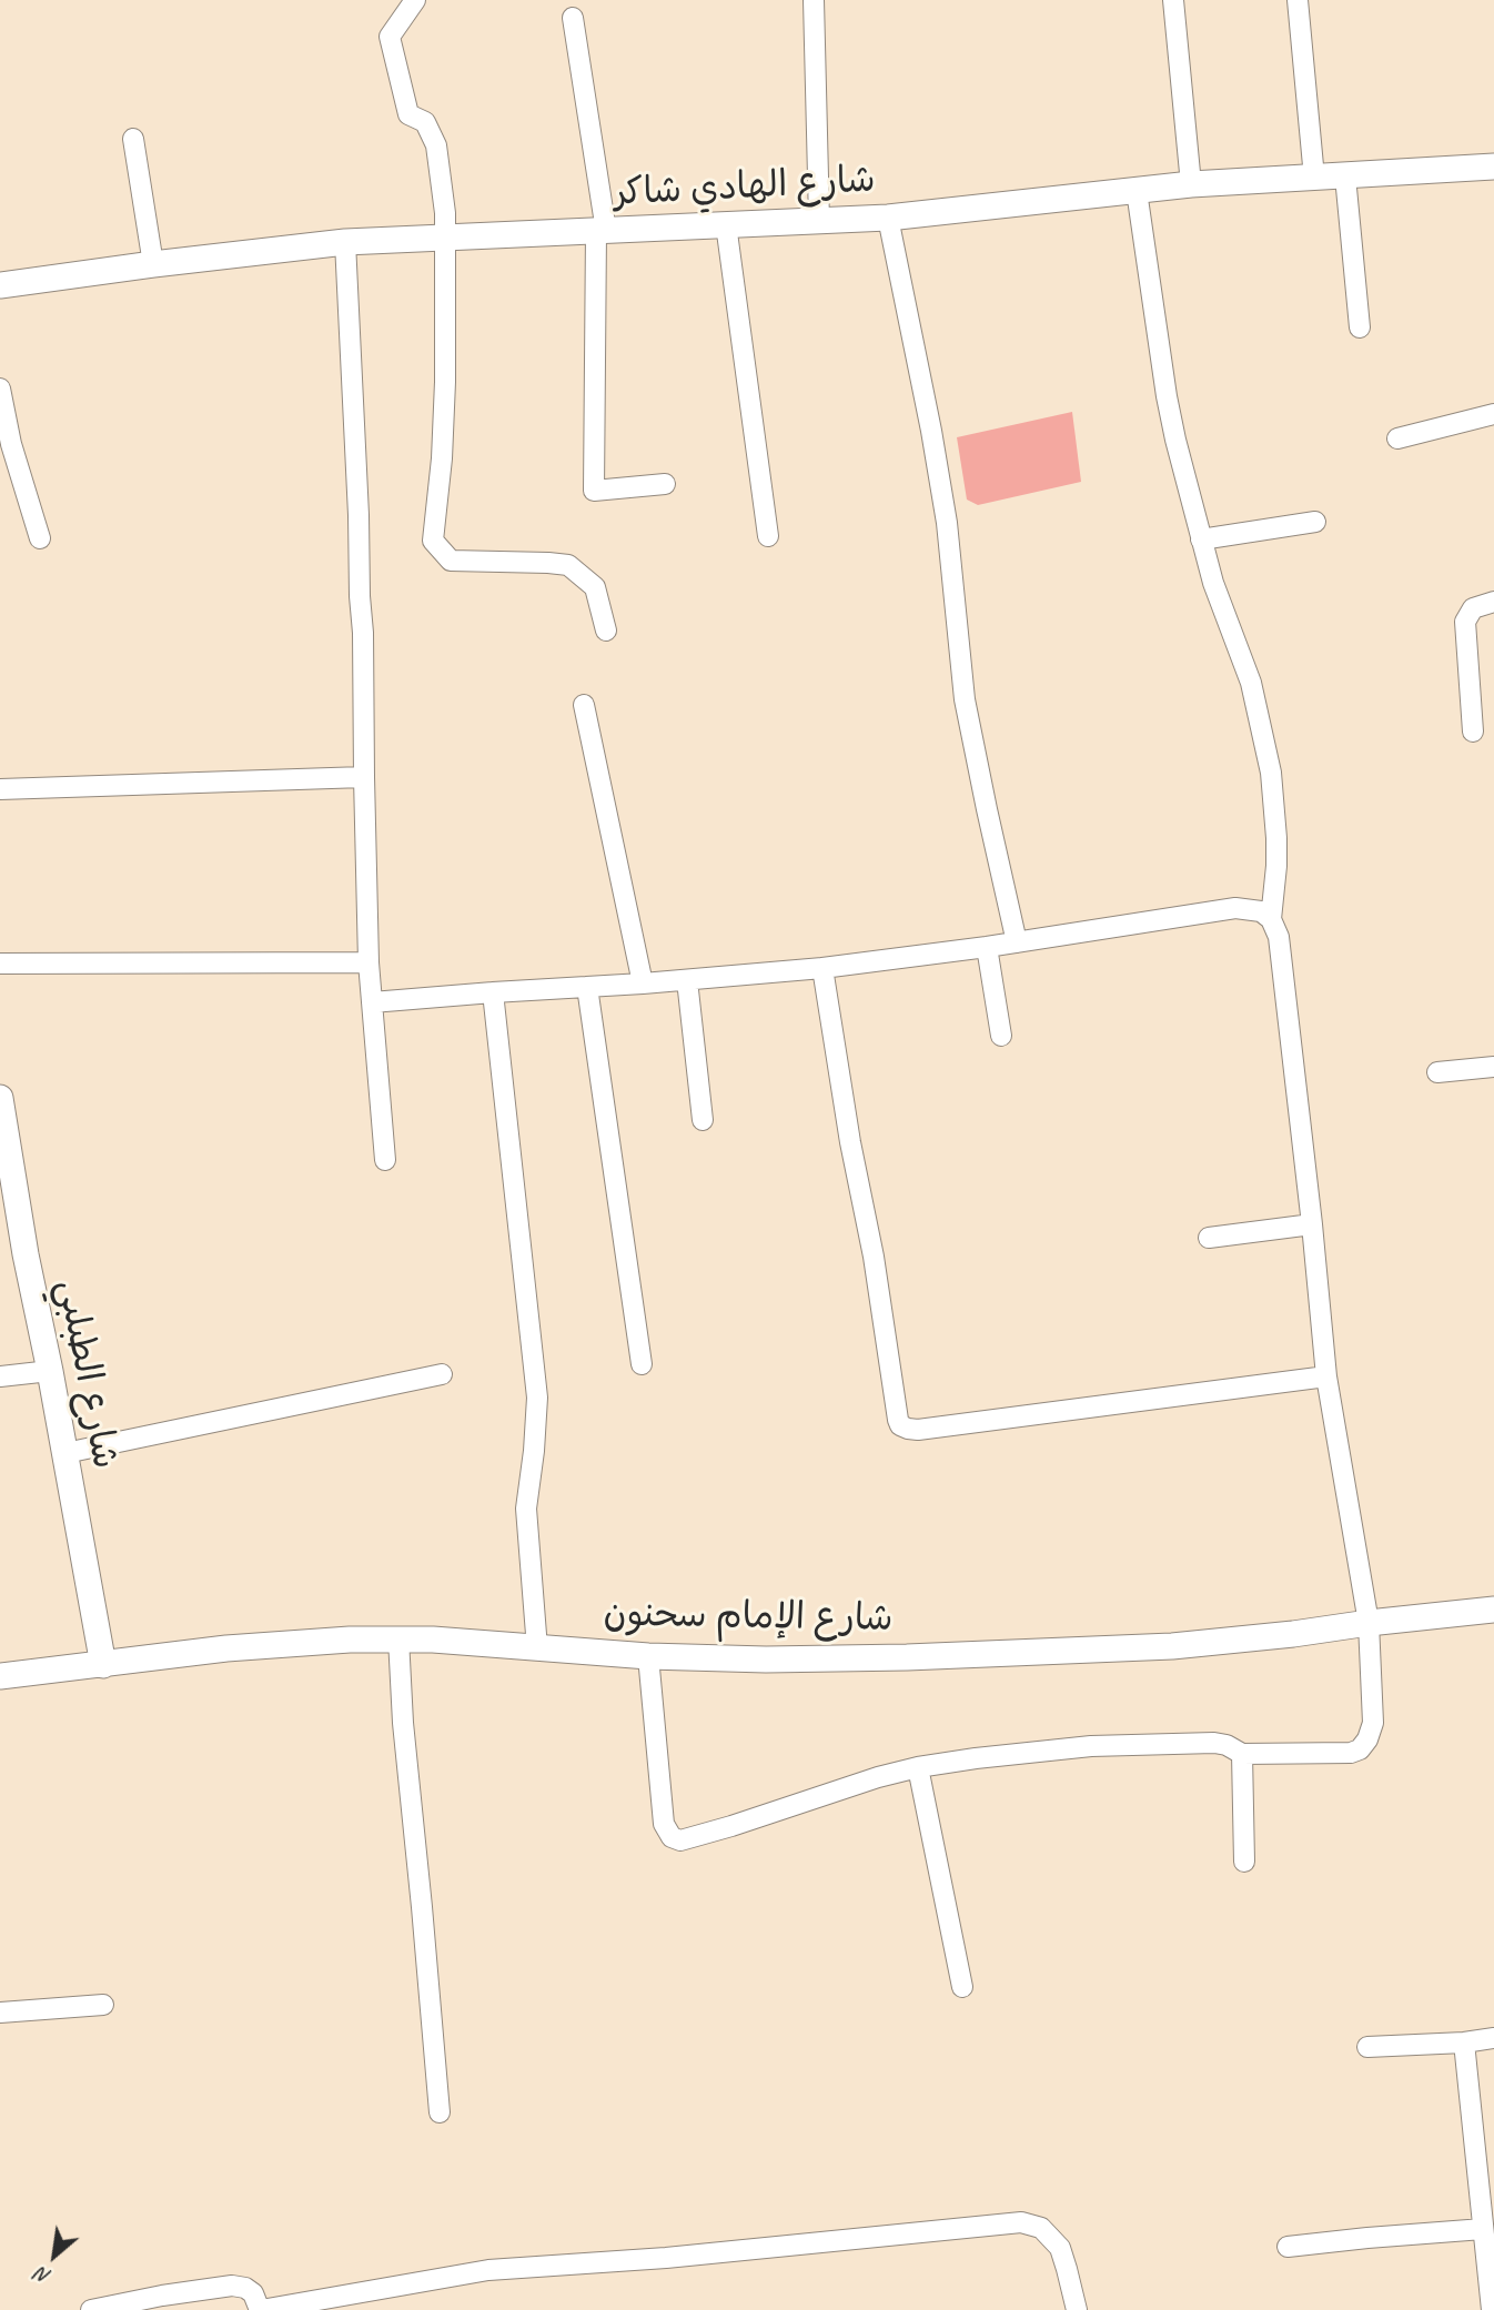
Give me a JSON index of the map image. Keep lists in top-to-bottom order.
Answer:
{
  "streets": {
    "street": ["شارع الهادي شاكر", "شارع الطبلبي", "شارع الإمام سحنون"]
  },
  "crossings": [
    ["شارع الطبلبي", "شارع الإمام سحنون"]
  ],
  "north": "bottom left"
}
